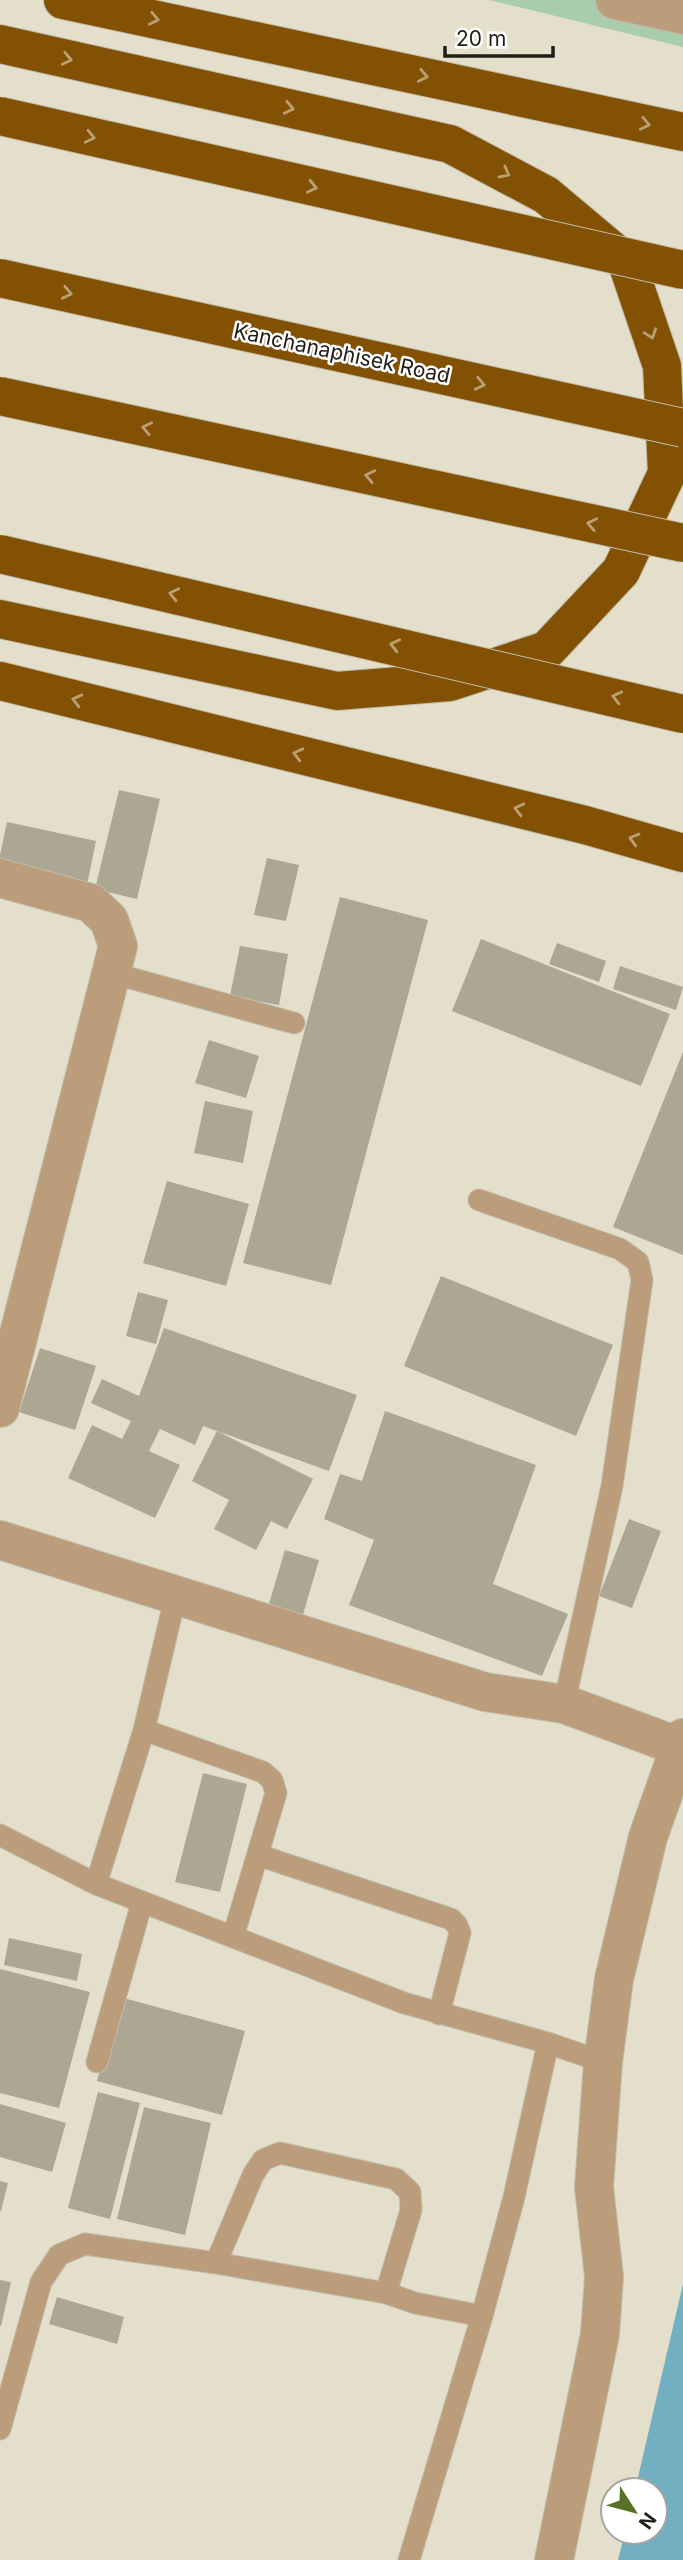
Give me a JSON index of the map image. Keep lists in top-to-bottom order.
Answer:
{
  "streets": {
    "highway": ["Kanchanaphisek Road"]
  },
  "scale_bar": "20 m",
  "north": "bottom right"
}
